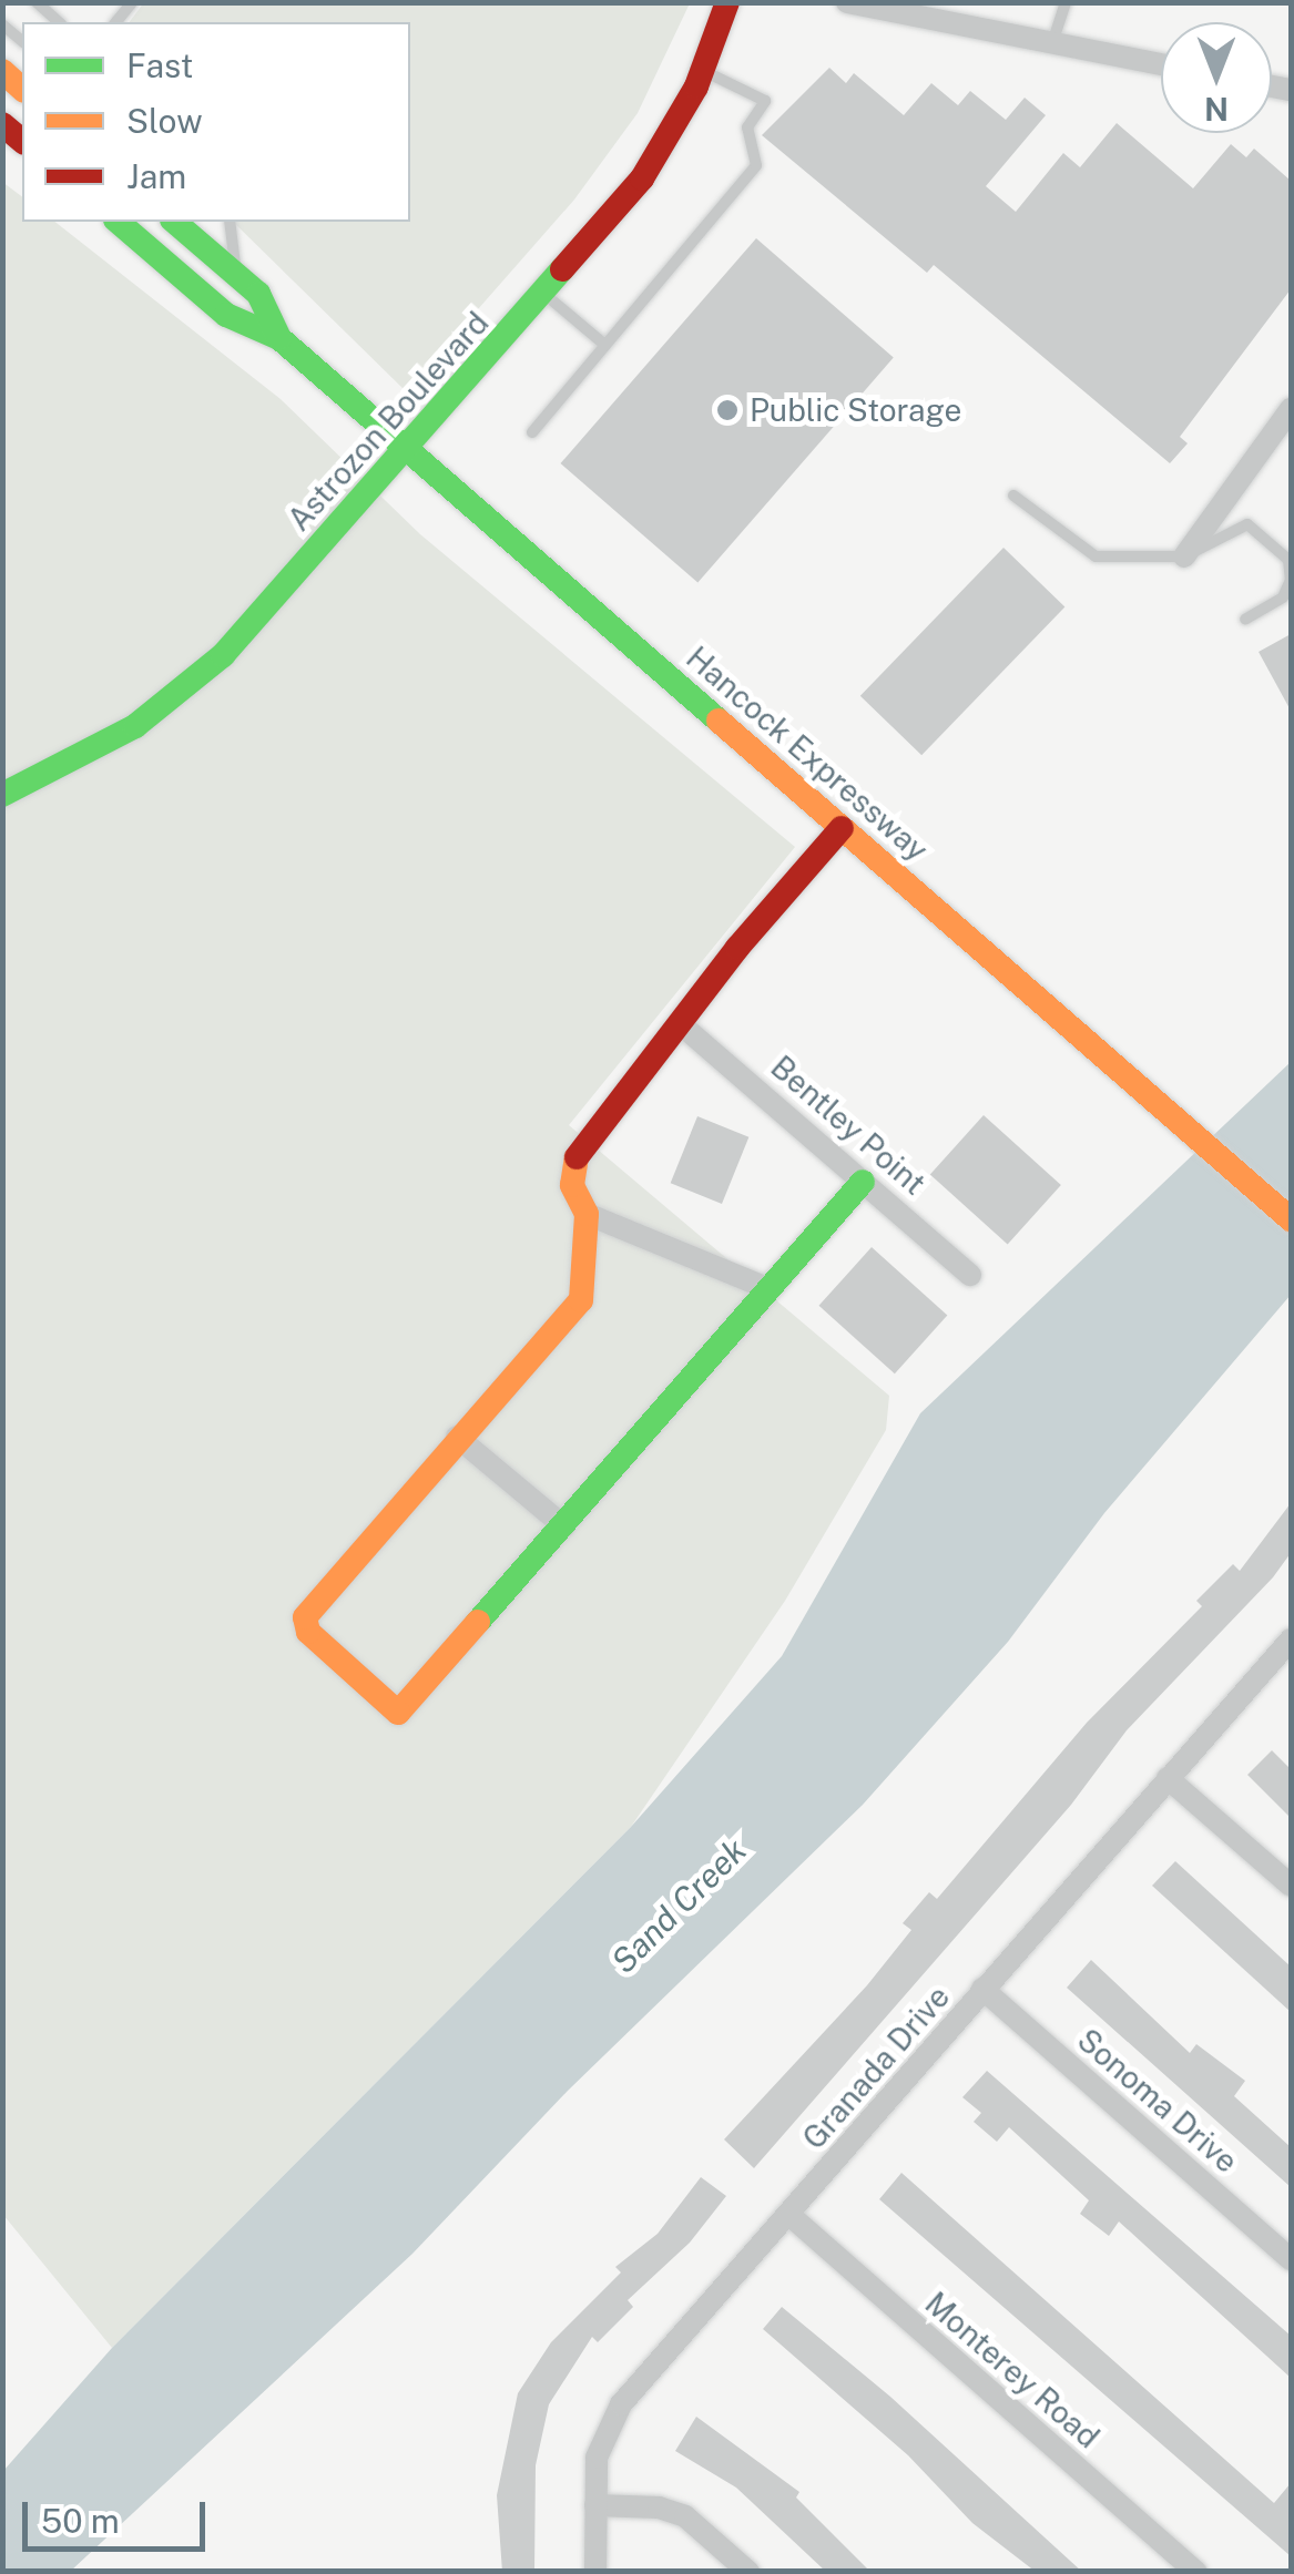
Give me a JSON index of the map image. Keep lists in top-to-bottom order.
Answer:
{
  "streets": {
    "main road": ["Astrozon Boulevard", "Hancock Expressway"],
    "street": [
      "Bentley Point",
      "Granada Drive",
      "Sonoma Drive",
      "Monterey Road"
    ]
  },
  "crossings": [
    ["Astrozon Boulevard", "Hancock Expressway"],
    ["Granada Drive", "Sonoma Drive"],
    ["Granada Drive", "Monterey Road"]
  ],
  "water": ["Sand Creek"],
  "places": ["Public Storage"],
  "legend": ["Fast", "Slow", "Jam"],
  "scale_bar": "50 m",
  "north": "bottom"
}
